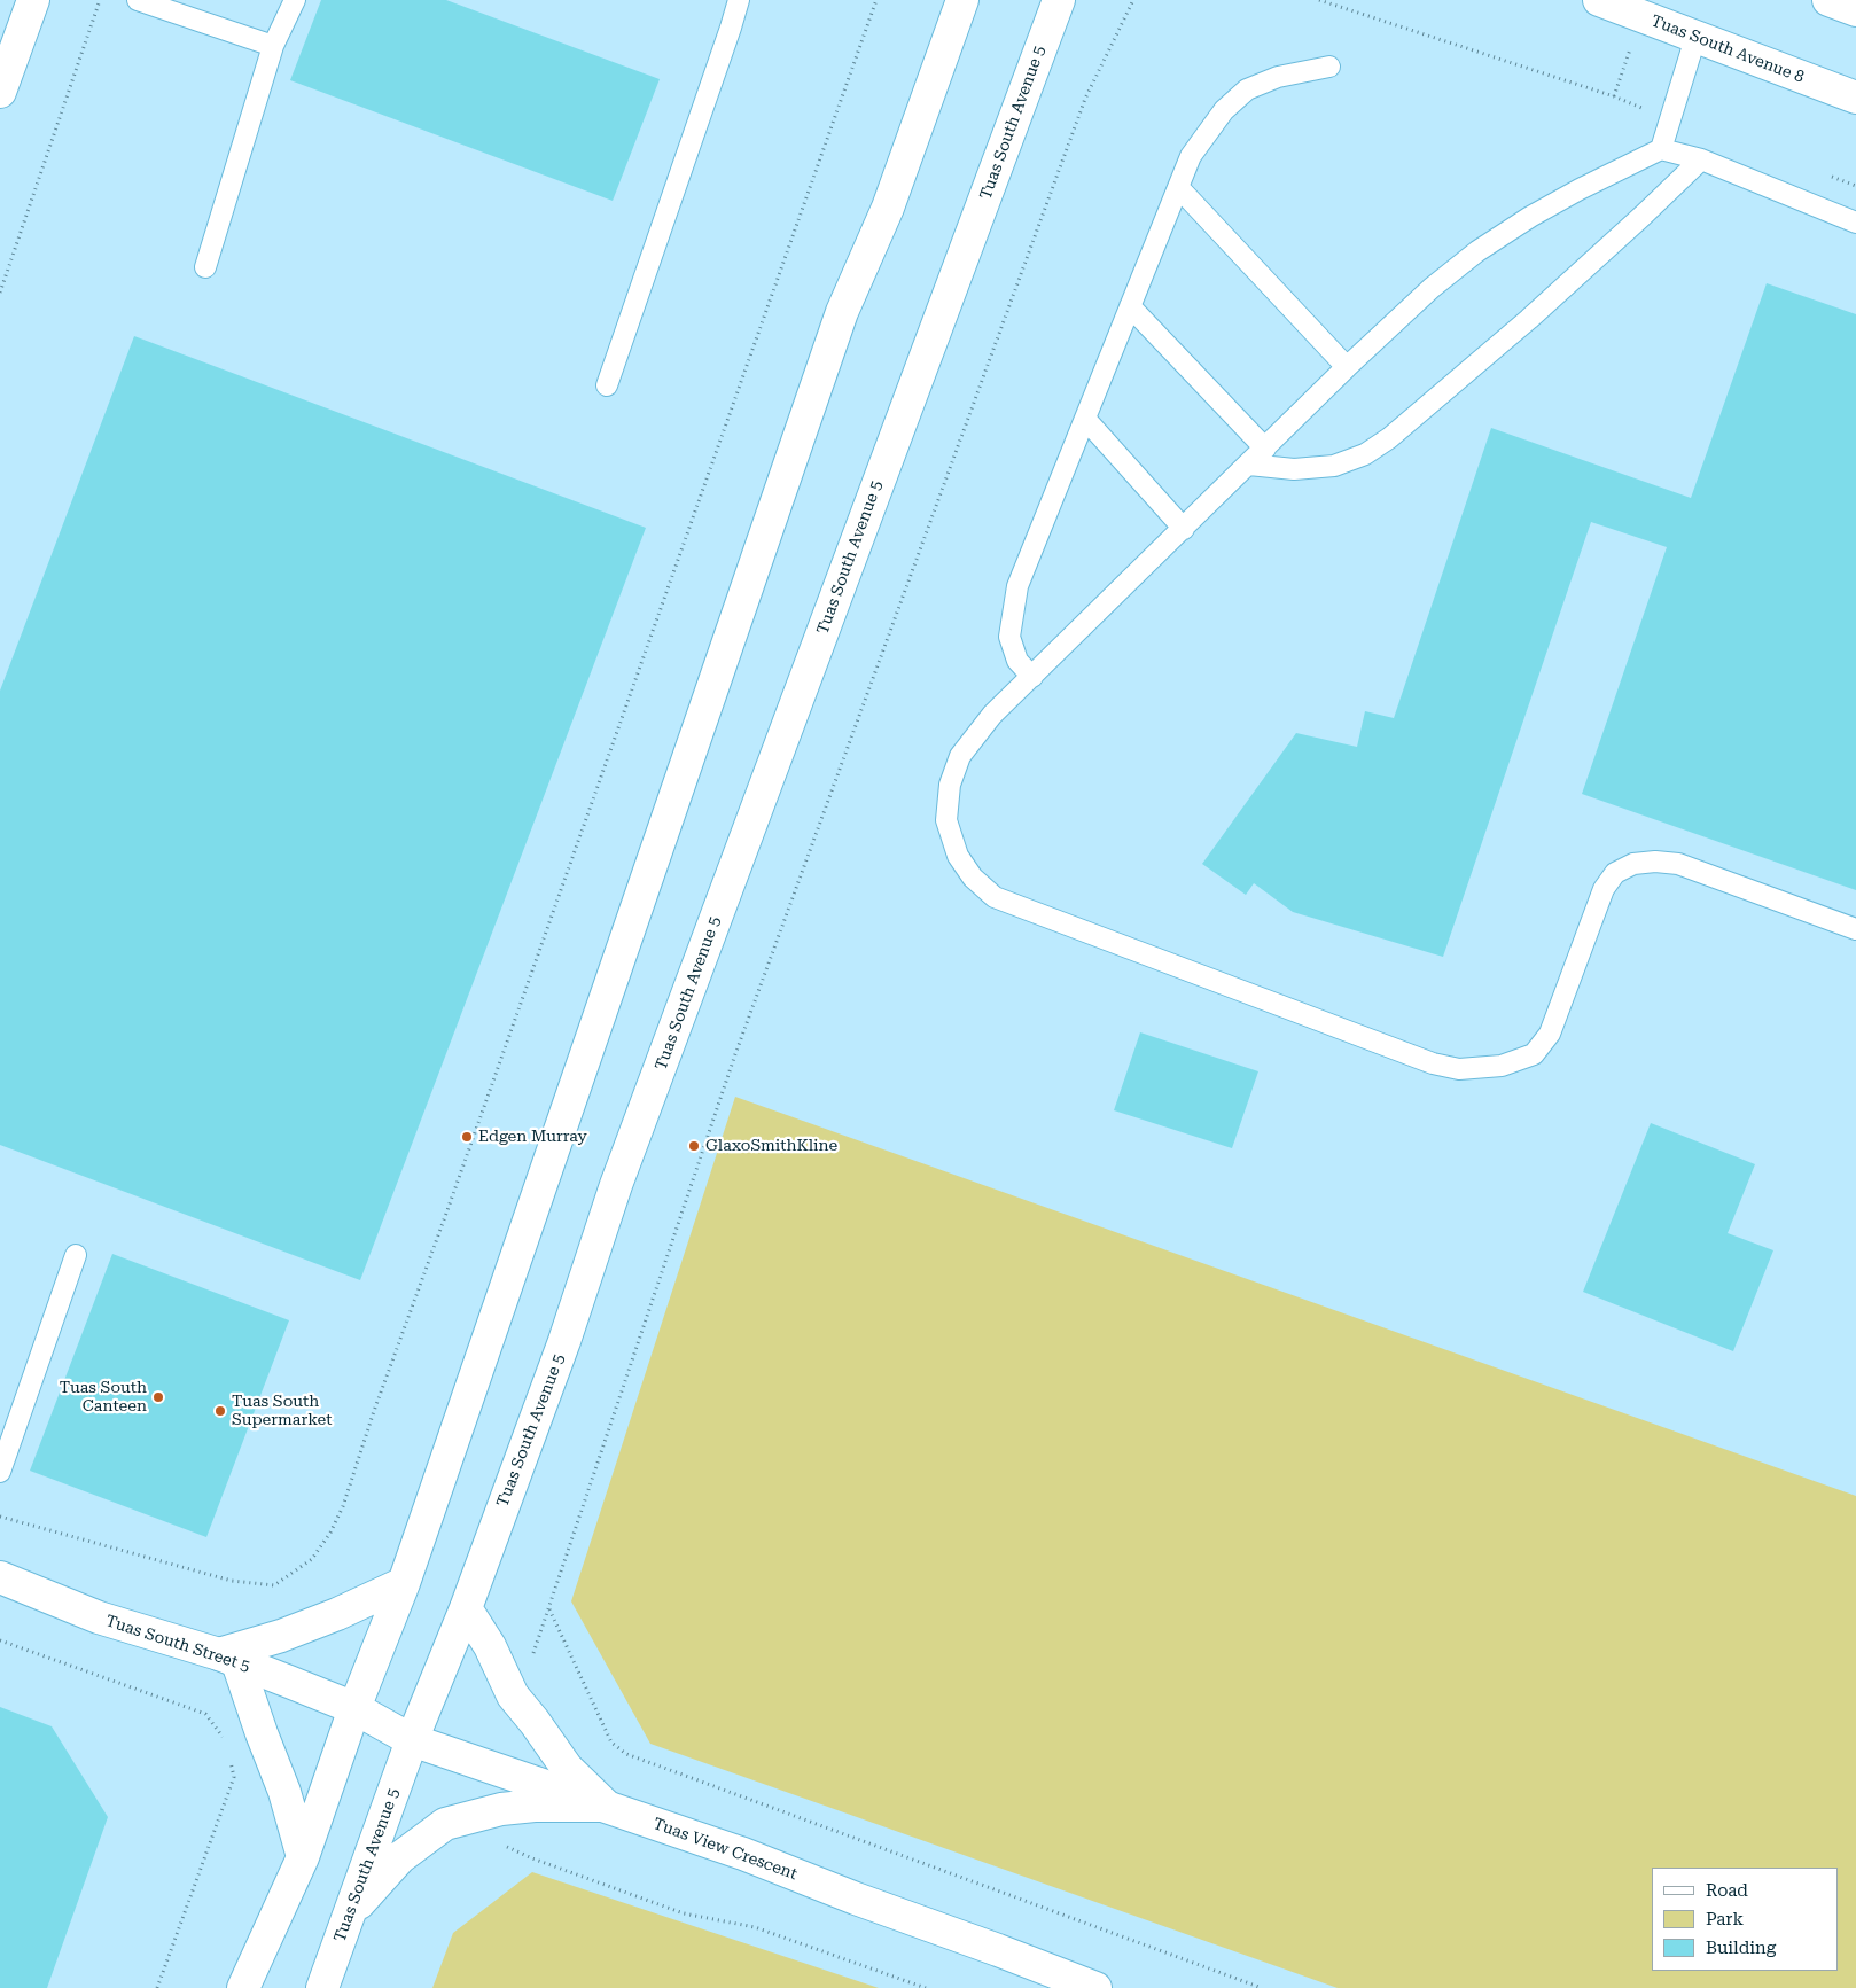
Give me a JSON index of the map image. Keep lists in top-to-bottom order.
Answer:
{
  "streets": {
    "main road": [
      "Tuas South Avenue 8",
      "Tuas South Avenue 5",
      "Tuas South Street 5",
      "Tuas View Crescent"
    ]
  },
  "crossings": [
    ["Tuas South Avenue 5", "Tuas View Crescent"],
    ["Tuas South Street 5", "Tuas View Crescent"]
  ],
  "places": [
    "Edgen Murray",
    "GlaxoSmithKline",
    "Tuas South Canteen",
    "Tuas South Supermarket"
  ],
  "legend": ["Road", "Park", "Building"]
}
